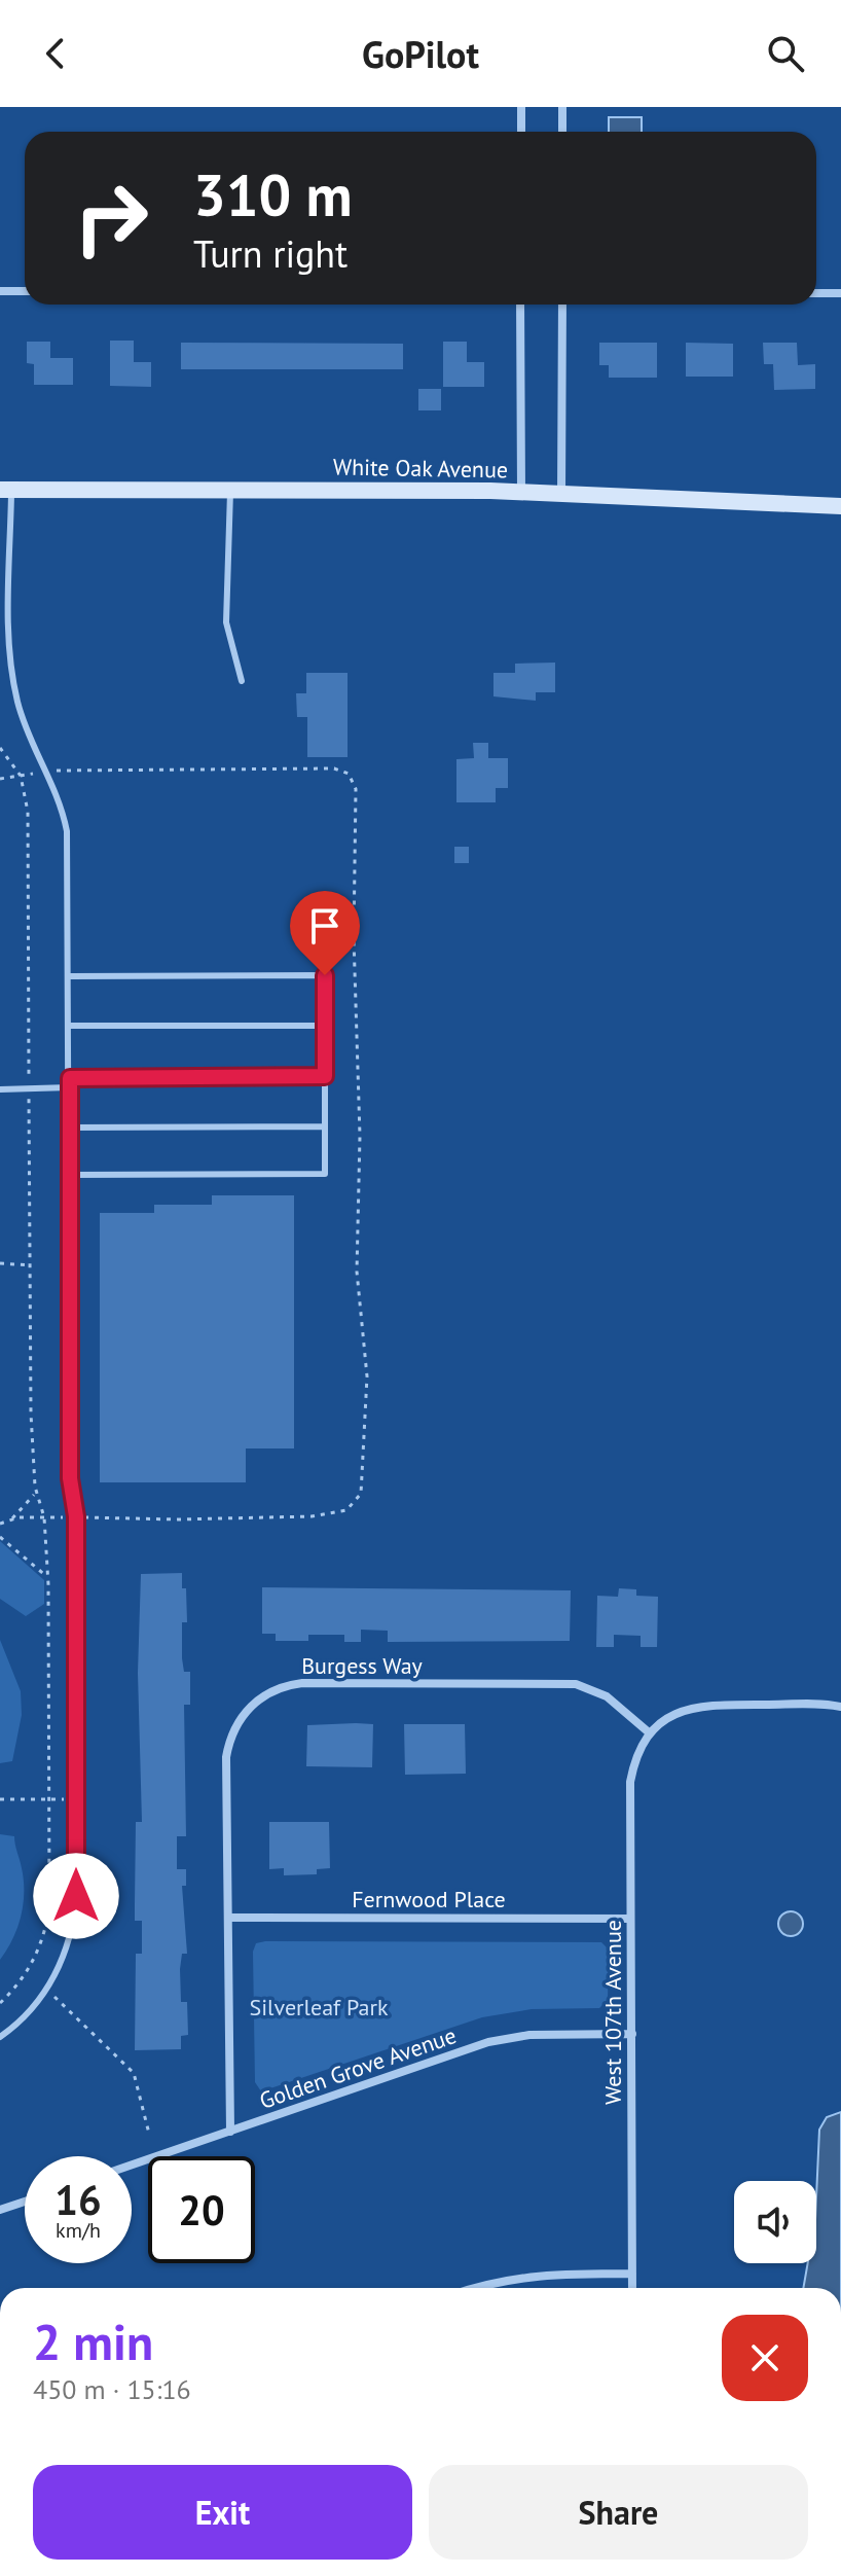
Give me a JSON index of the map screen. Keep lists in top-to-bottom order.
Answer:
{
  "streets": {
    "street": [
      "White Oak Avenue",
      "Burgess Way",
      "Fernwood Place",
      "West 107th Avenue",
      "Golden Grove Avenue"
    ]
  },
  "crossings": [
    ["Burgess Way", "Fernwood Place"],
    ["Burgess Way", "West 107th Avenue"],
    ["Burgess Way", "Golden Grove Avenue"],
    ["Fernwood Place", "West 107th Avenue"],
    ["West 107th Avenue", "Golden Grove Avenue"]
  ],
  "parks": ["Silverleaf Park"],
  "page": {
    "header": "GoPilot",
    "turn": ["310 m", "Turn right"],
    "speed": "16 km/h",
    "limit": "20",
    "heading": ["2 min", "450 m · 15:16"],
    "buttons": ["Exit", "Share"]
  }
}
